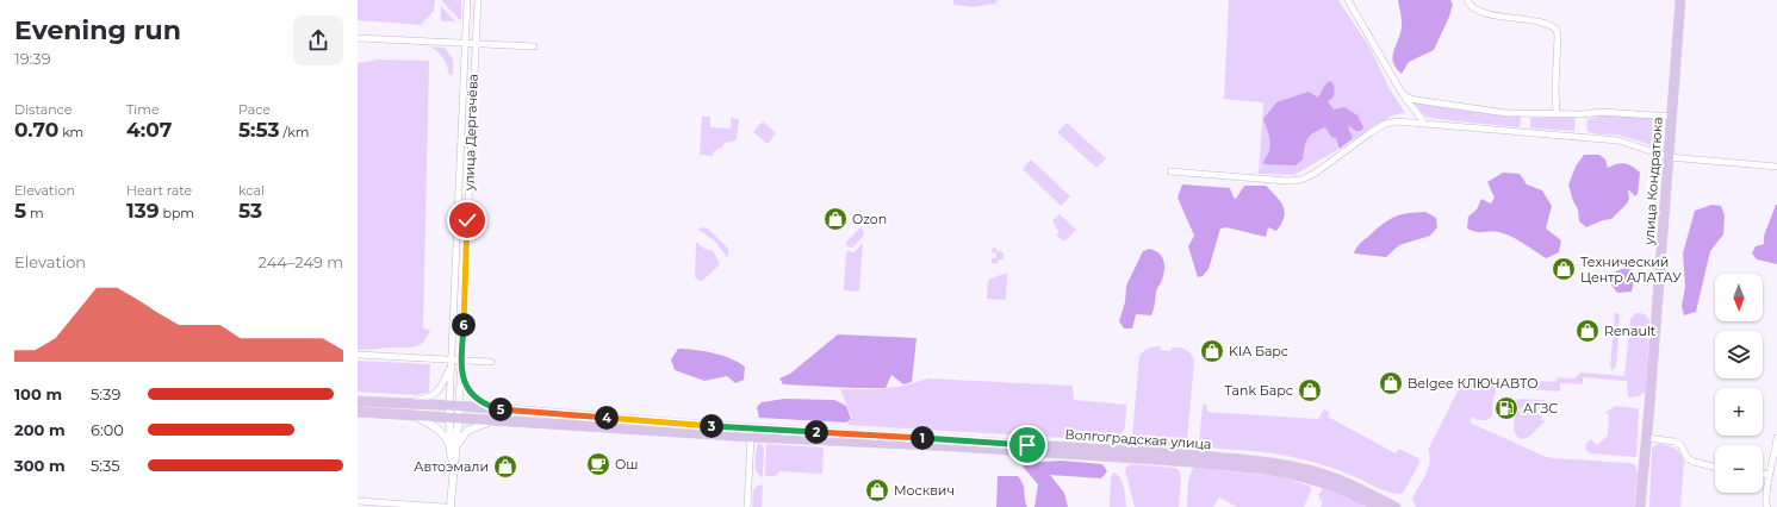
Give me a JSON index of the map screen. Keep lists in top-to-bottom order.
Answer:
{
  "streets": {
    "main road": ["улица Кондратюка", "Волгоградская улица"],
    "street": ["улица Дергачёва"]
  },
  "crossings": [
    ["улица Дергачёва", "Волгоградская улица"]
  ],
  "places": {
    "shop": [
      "Ozon",
      "Технический Центр АЛАТАУ",
      "Renault",
      "KIA Барс",
      "Belgee КЛЮЧАВТО",
      "Tank Барс",
      "Автоэмали",
      "Москвич"
    ],
    "fuel station": ["АГЗС"],
    "cafe": ["Ош"]
  },
  "north": "bottom",
  "page": {
    "heading": ["Evening run", "19:39"],
    "stats": [
      ["Distance", "0.70 km"],
      ["Time", "4:07"],
      ["Pace", "5:53 /km"],
      ["Elevation", "5 m"],
      ["Heart rate", "139 bpm"],
      ["kcal", "53"]
    ],
    "chart": ["Elevation", "244–249 m"],
    "map_buttons": ["+", "−"],
    "pins": [
      "6",
      "5",
      "4",
      "3",
      "2",
      "1"
    ],
    "list": [
      {
        "name": "100 m",
        "note": "5:39"
      },
      {
        "name": "200 m",
        "note": "6:00"
      },
      {
        "name": "300 m",
        "note": "5:35"
      }
    ]
  }
}
